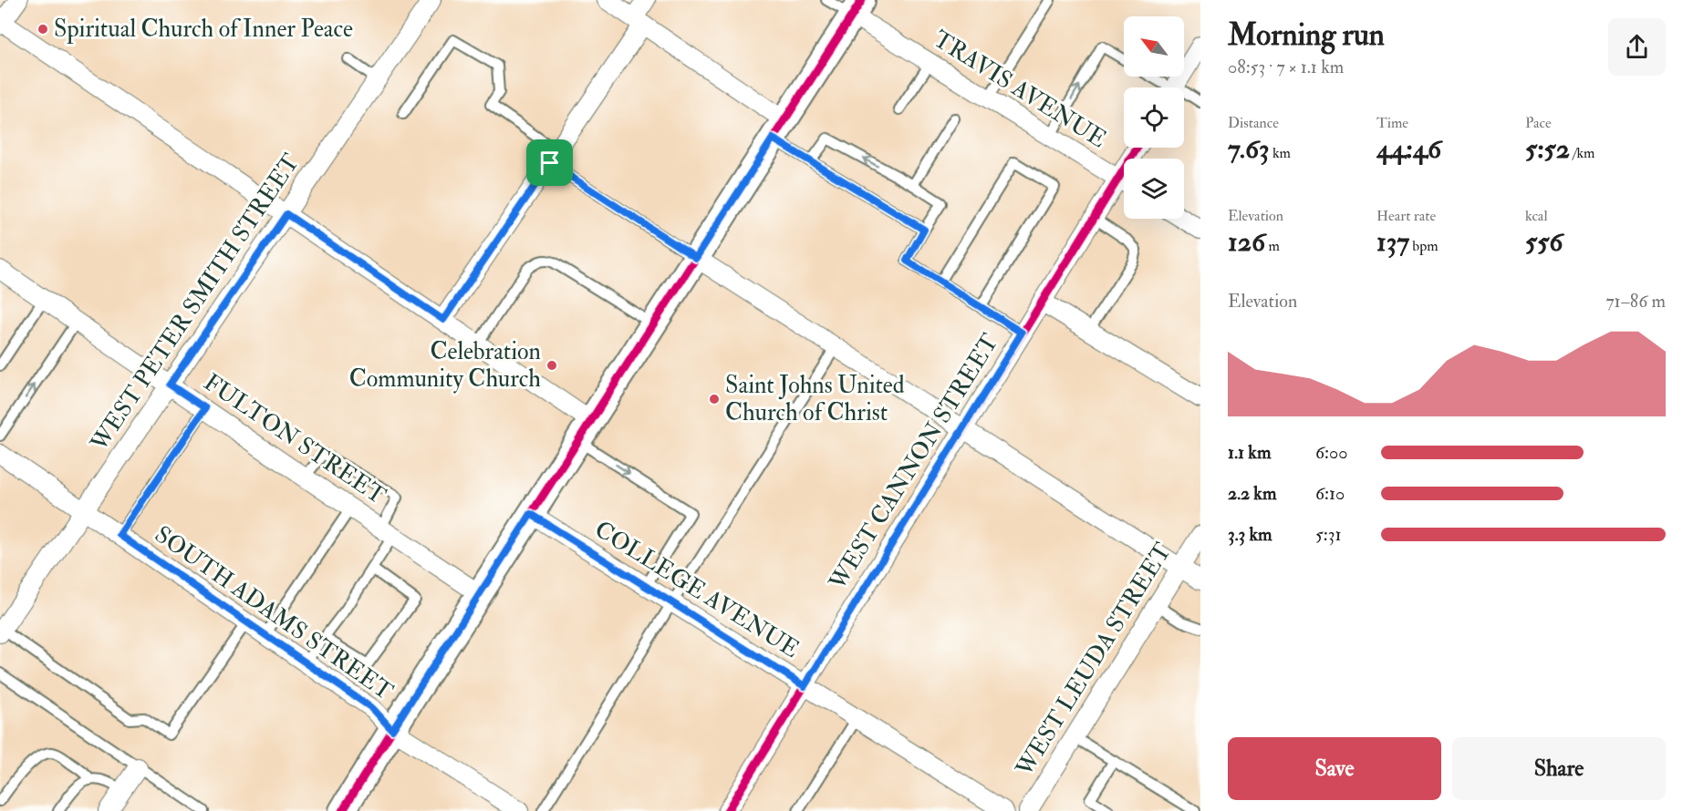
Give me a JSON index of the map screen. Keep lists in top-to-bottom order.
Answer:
{
  "streets": {
    "street": [
      "TRAVIS AVENUE",
      "WEST PETER SMITH STREET",
      "FULTON STREET",
      "WEST CANNON STREET",
      "COLLEGE AVENUE",
      "SOUTH ADAMS STREET",
      "WEST LEUDA STREET"
    ]
  },
  "crossings": [
    ["WEST PETER SMITH STREET", "FULTON STREET"],
    ["WEST PETER SMITH STREET", "SOUTH ADAMS STREET"],
    ["WEST CANNON STREET", "COLLEGE AVENUE"]
  ],
  "places": ["Spiritual Church of Inner Peace", "Celebration Community Church", "Saint Johns United Church of Christ"],
  "north": "top left",
  "page": {
    "heading": ["Morning run", "08:53 · 7 × 1.1 km"],
    "stats": [
      ["Distance", "7.63 km"],
      ["Time", "44:46"],
      ["Pace", "5:52 /km"],
      ["Elevation", "126 m"],
      ["Heart rate", "137 bpm"],
      ["kcal", "556"]
    ],
    "chart": ["Elevation", "71–86 m"],
    "list": [
      {
        "name": "1.1 km",
        "note": "6:00"
      },
      {
        "name": "2.2 km",
        "note": "6:10"
      },
      {
        "name": "3.3 km",
        "note": "5:31"
      }
    ],
    "buttons": ["Save", "Share"]
  }
}
